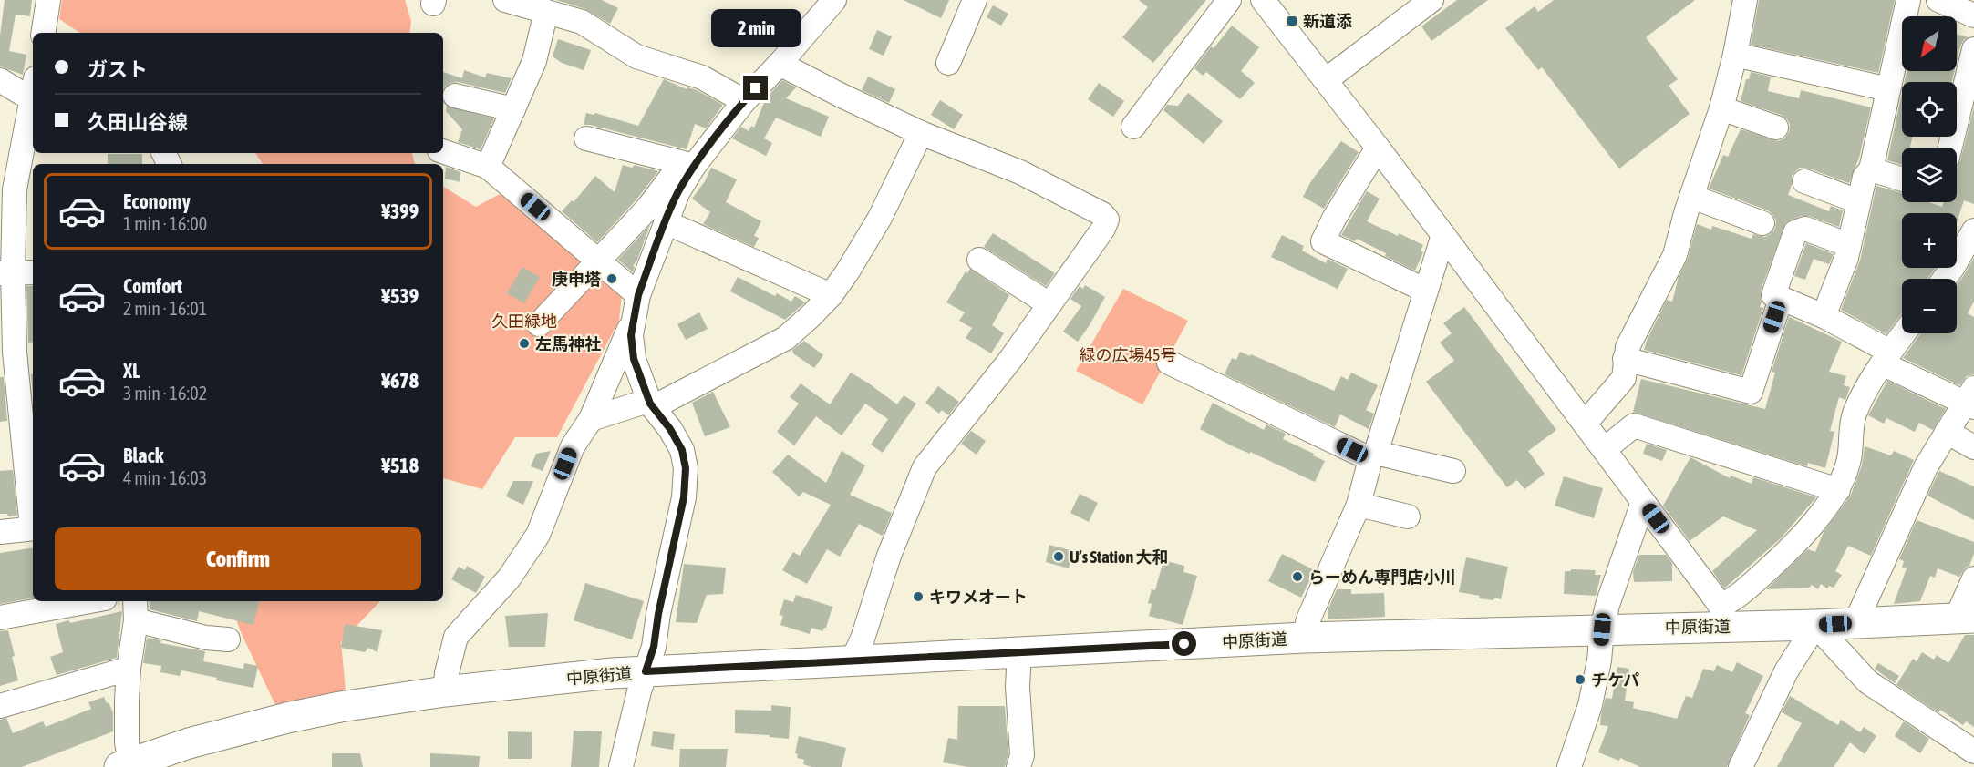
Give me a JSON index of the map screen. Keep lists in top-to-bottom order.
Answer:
{
  "streets": {
    "main road": ["中原街道"]
  },
  "parks": ["久田緑地", "緑の広場45号"],
  "places": {
    "transit": ["新道添"],
    "other": [
      "庚申塔",
      "左馬神社",
      "U’s Station 大和",
      "らーめん専門店小川",
      "キワメオート",
      "チケパ"
    ]
  },
  "north": "bottom left",
  "page": {
    "bubble": "2 min",
    "map_buttons": ["+", "−"],
    "banner": ["ガスト", "久田山谷線"],
    "list": [
      {
        "name": "Economy",
        "note": "1 min · 16:00",
        "value": "¥399"
      },
      {
        "name": "Comfort",
        "note": "2 min · 16:01",
        "value": "¥539"
      },
      {
        "name": "XL",
        "note": "3 min · 16:02",
        "value": "¥678"
      },
      {
        "name": "Black",
        "note": "4 min · 16:03",
        "value": "¥518"
      }
    ],
    "buttons": "Confirm"
  }
}
